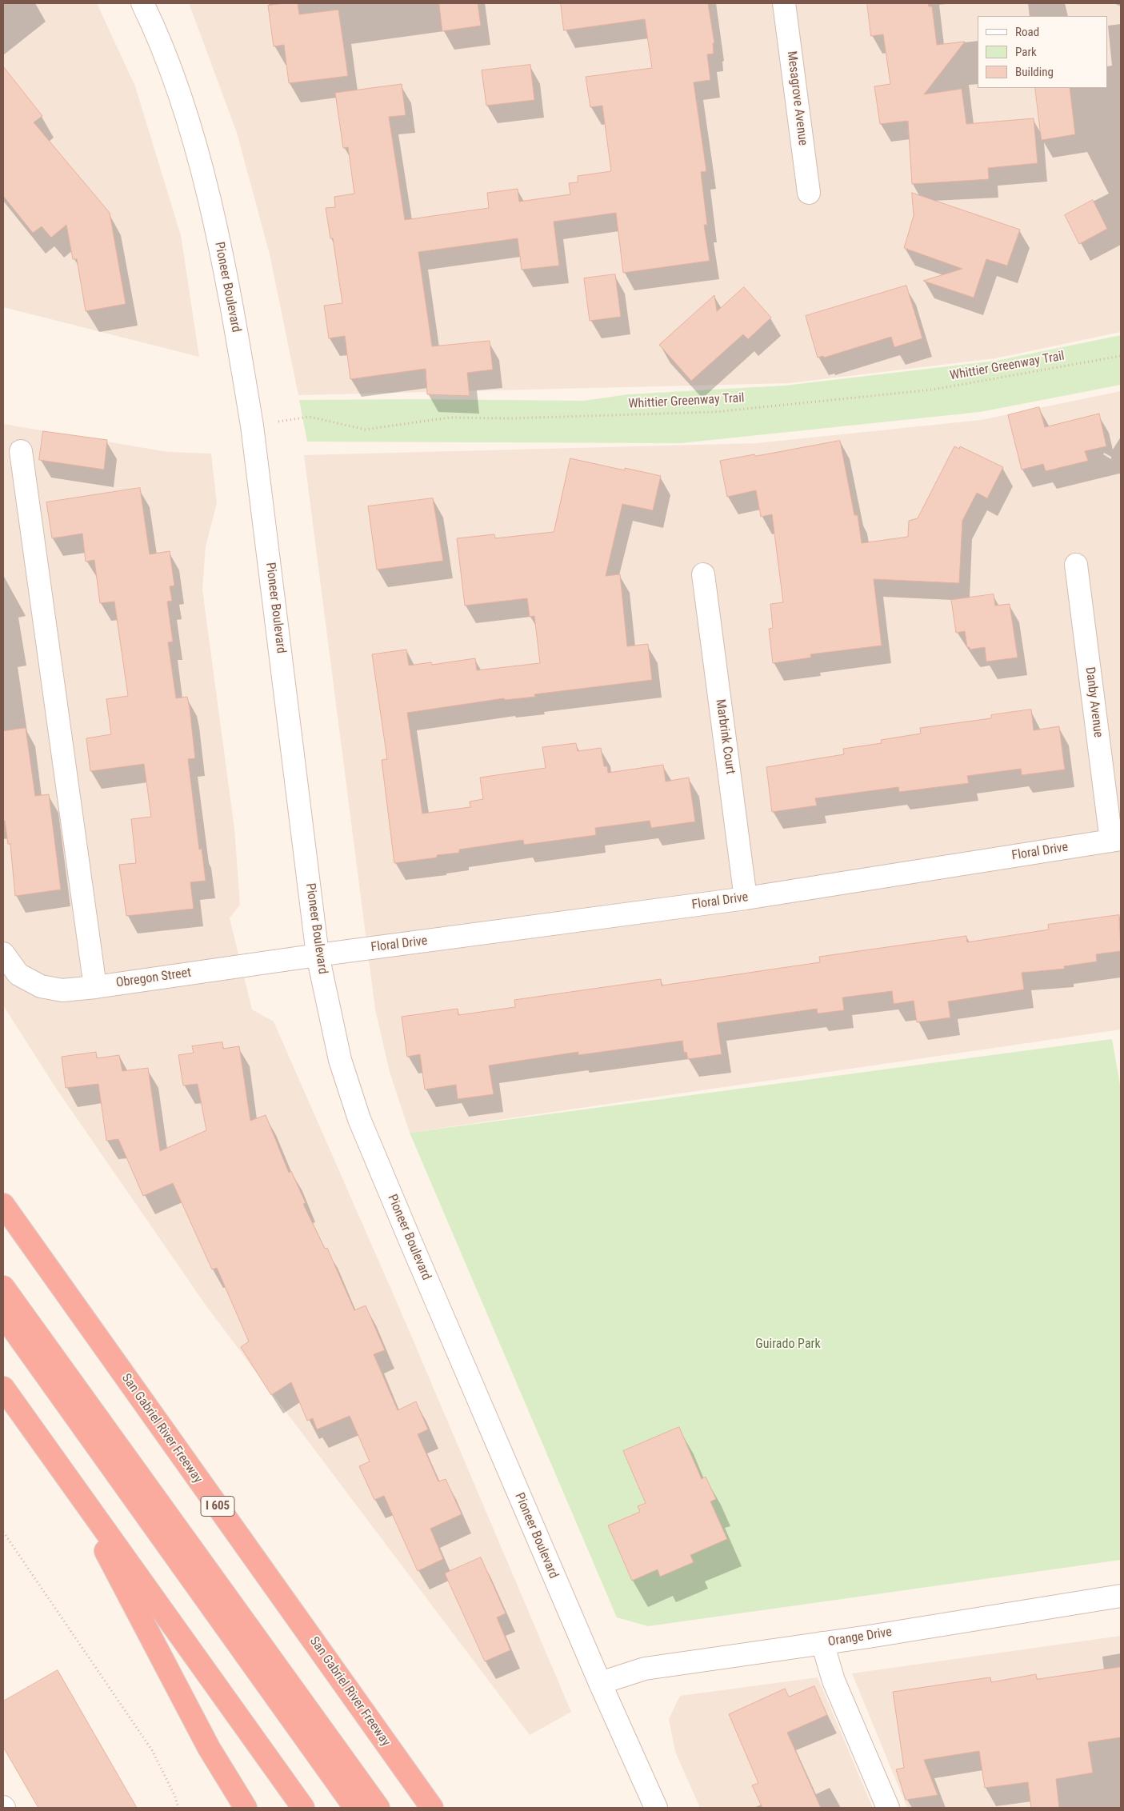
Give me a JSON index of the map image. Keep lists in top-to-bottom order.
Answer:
{
  "streets": {
    "highway": ["San Gabriel River Freeway", "I 605"],
    "street": [
      "Mesagrove Avenue",
      "Pioneer Boulevard",
      "Danby Avenue",
      "Marbrink Court",
      "Floral Drive",
      "Obregon Street",
      "Orange Drive"
    ],
    "path": ["Whittier Greenway Trail"]
  },
  "crossings": [
    ["Pioneer Boulevard", "Whittier Greenway Trail"],
    ["Pioneer Boulevard", "Floral Drive"],
    ["Pioneer Boulevard", "Obregon Street"],
    ["Pioneer Boulevard", "Orange Drive"],
    ["Danby Avenue", "Floral Drive"],
    ["Marbrink Court", "Floral Drive"],
    ["Floral Drive", "Obregon Street"]
  ],
  "parks": ["Guirado Park"],
  "legend": ["Road", "Park", "Building"]
}
